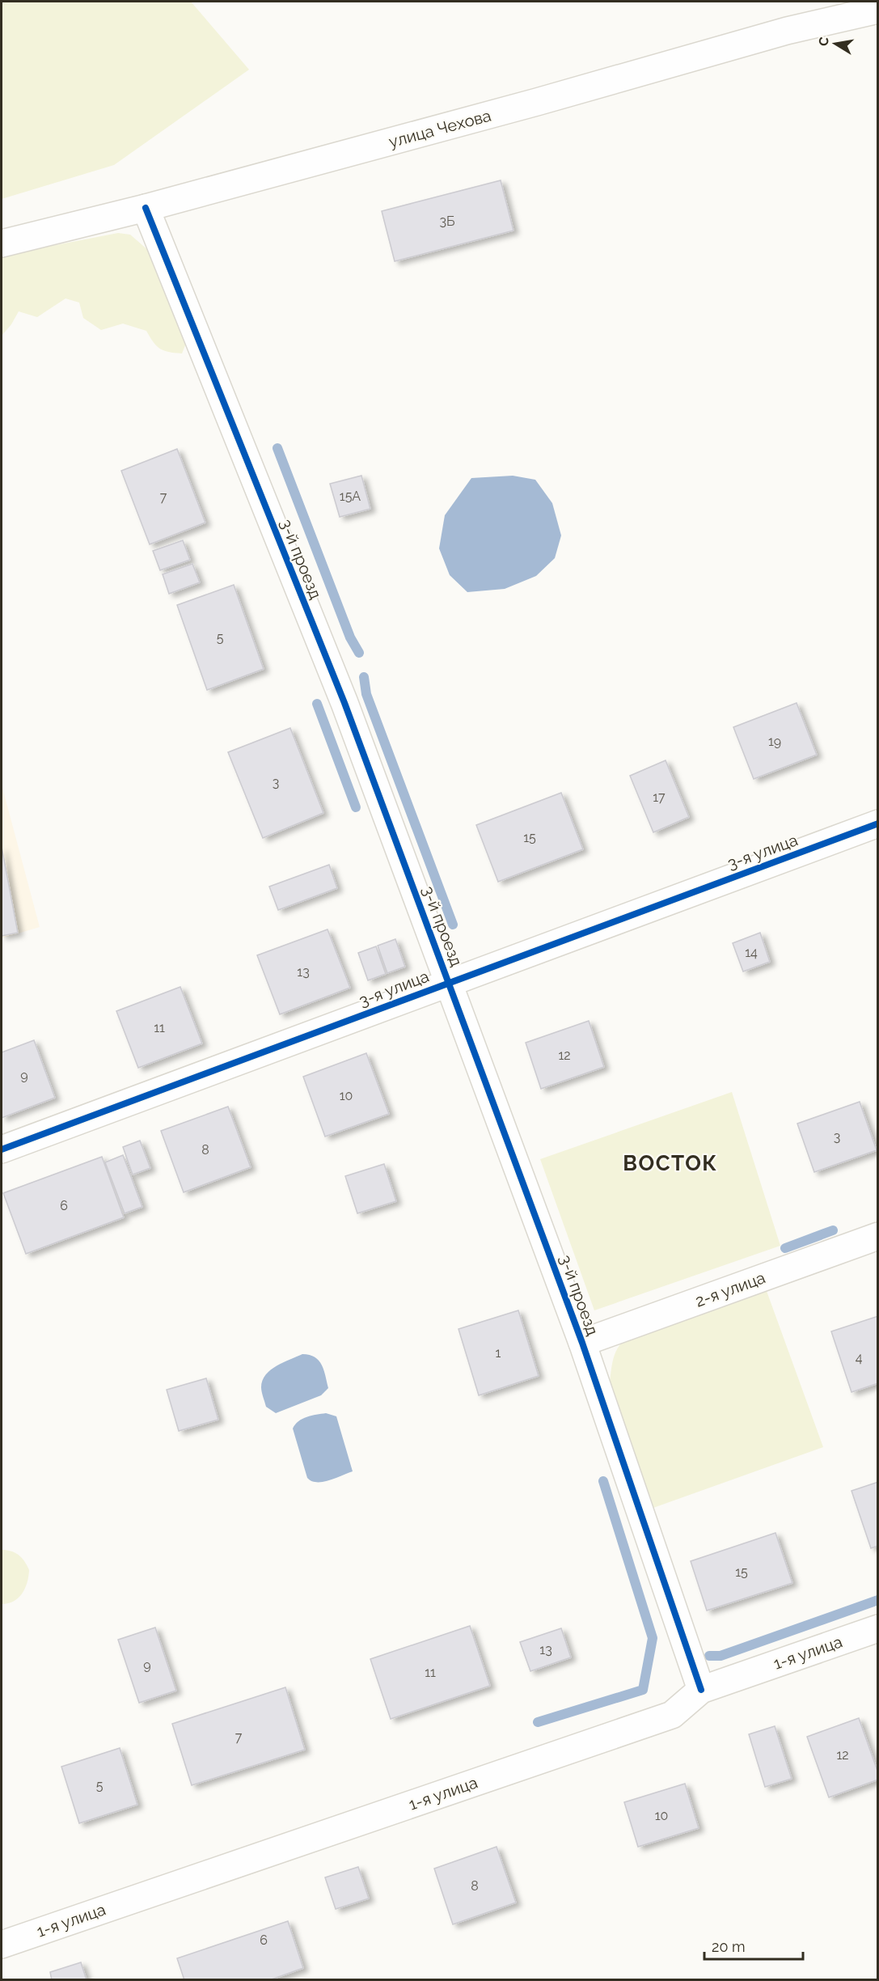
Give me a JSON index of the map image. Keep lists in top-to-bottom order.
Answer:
{
  "streets": {
    "street": [
      "улица Чехова",
      "3-й проезд",
      "3-я улица",
      "2-я улица",
      "1-я улица"
    ]
  },
  "crossings": [
    ["улица Чехова", "3-й проезд"],
    ["3-й проезд", "3-я улица"],
    ["3-й проезд", "2-я улица"],
    ["3-й проезд", "1-я улица"]
  ],
  "districts": ["ВОСТОК"],
  "house_numbers": [
    "3Б",
    "15А",
    "7",
    "5",
    "19",
    "3",
    "17",
    "15",
    "14",
    "13",
    "11",
    "12",
    "9",
    "10",
    "3",
    "8",
    "6",
    "1",
    "4",
    "15",
    "13",
    "9",
    "11",
    "7",
    "12",
    "5",
    "10",
    "8",
    "6"
  ],
  "scale_bar": "20 m",
  "north": "left"
}
